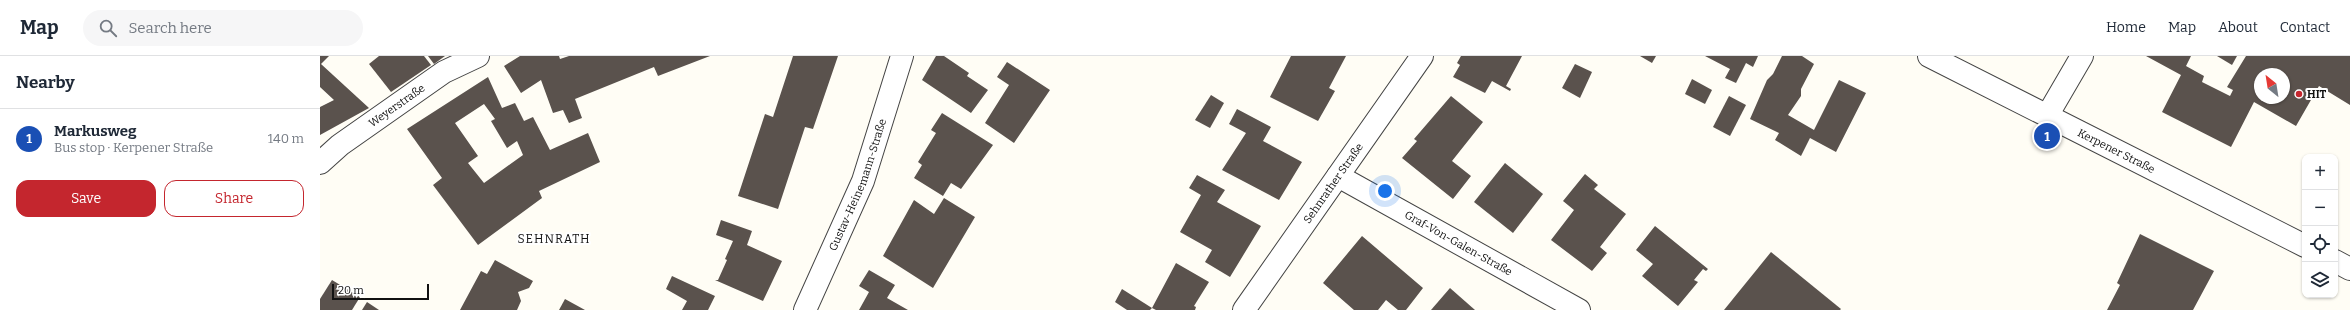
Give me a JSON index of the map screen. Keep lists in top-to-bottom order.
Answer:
{
  "streets": {
    "street": [
      "Weyerstraße",
      "Kerpener Straße",
      "Sehnrather Straße",
      "Gustav-Heinemann-Straße",
      "Graf-Von-Galen-Straße"
    ]
  },
  "crossings": [
    ["Sehnrather Straße", "Graf-Von-Galen-Straße"]
  ],
  "districts": ["SEHNRATH"],
  "places": ["HIT"],
  "scale_bar": "20 m",
  "north": "top left",
  "page": {
    "header": "Map",
    "search": "Search here",
    "nav": [
      "Home",
      "Map",
      "About",
      "Contact"
    ],
    "heading": "Nearby",
    "list": [
      {
        "mark": "1",
        "name": "Markusweg",
        "note": "Bus stop · Kerpener Straße",
        "value": "140 m"
      }
    ],
    "pins": "1",
    "map_buttons": ["+", "−"],
    "buttons": ["Save", "Share"],
    "scale": "20 m"
  }
}
